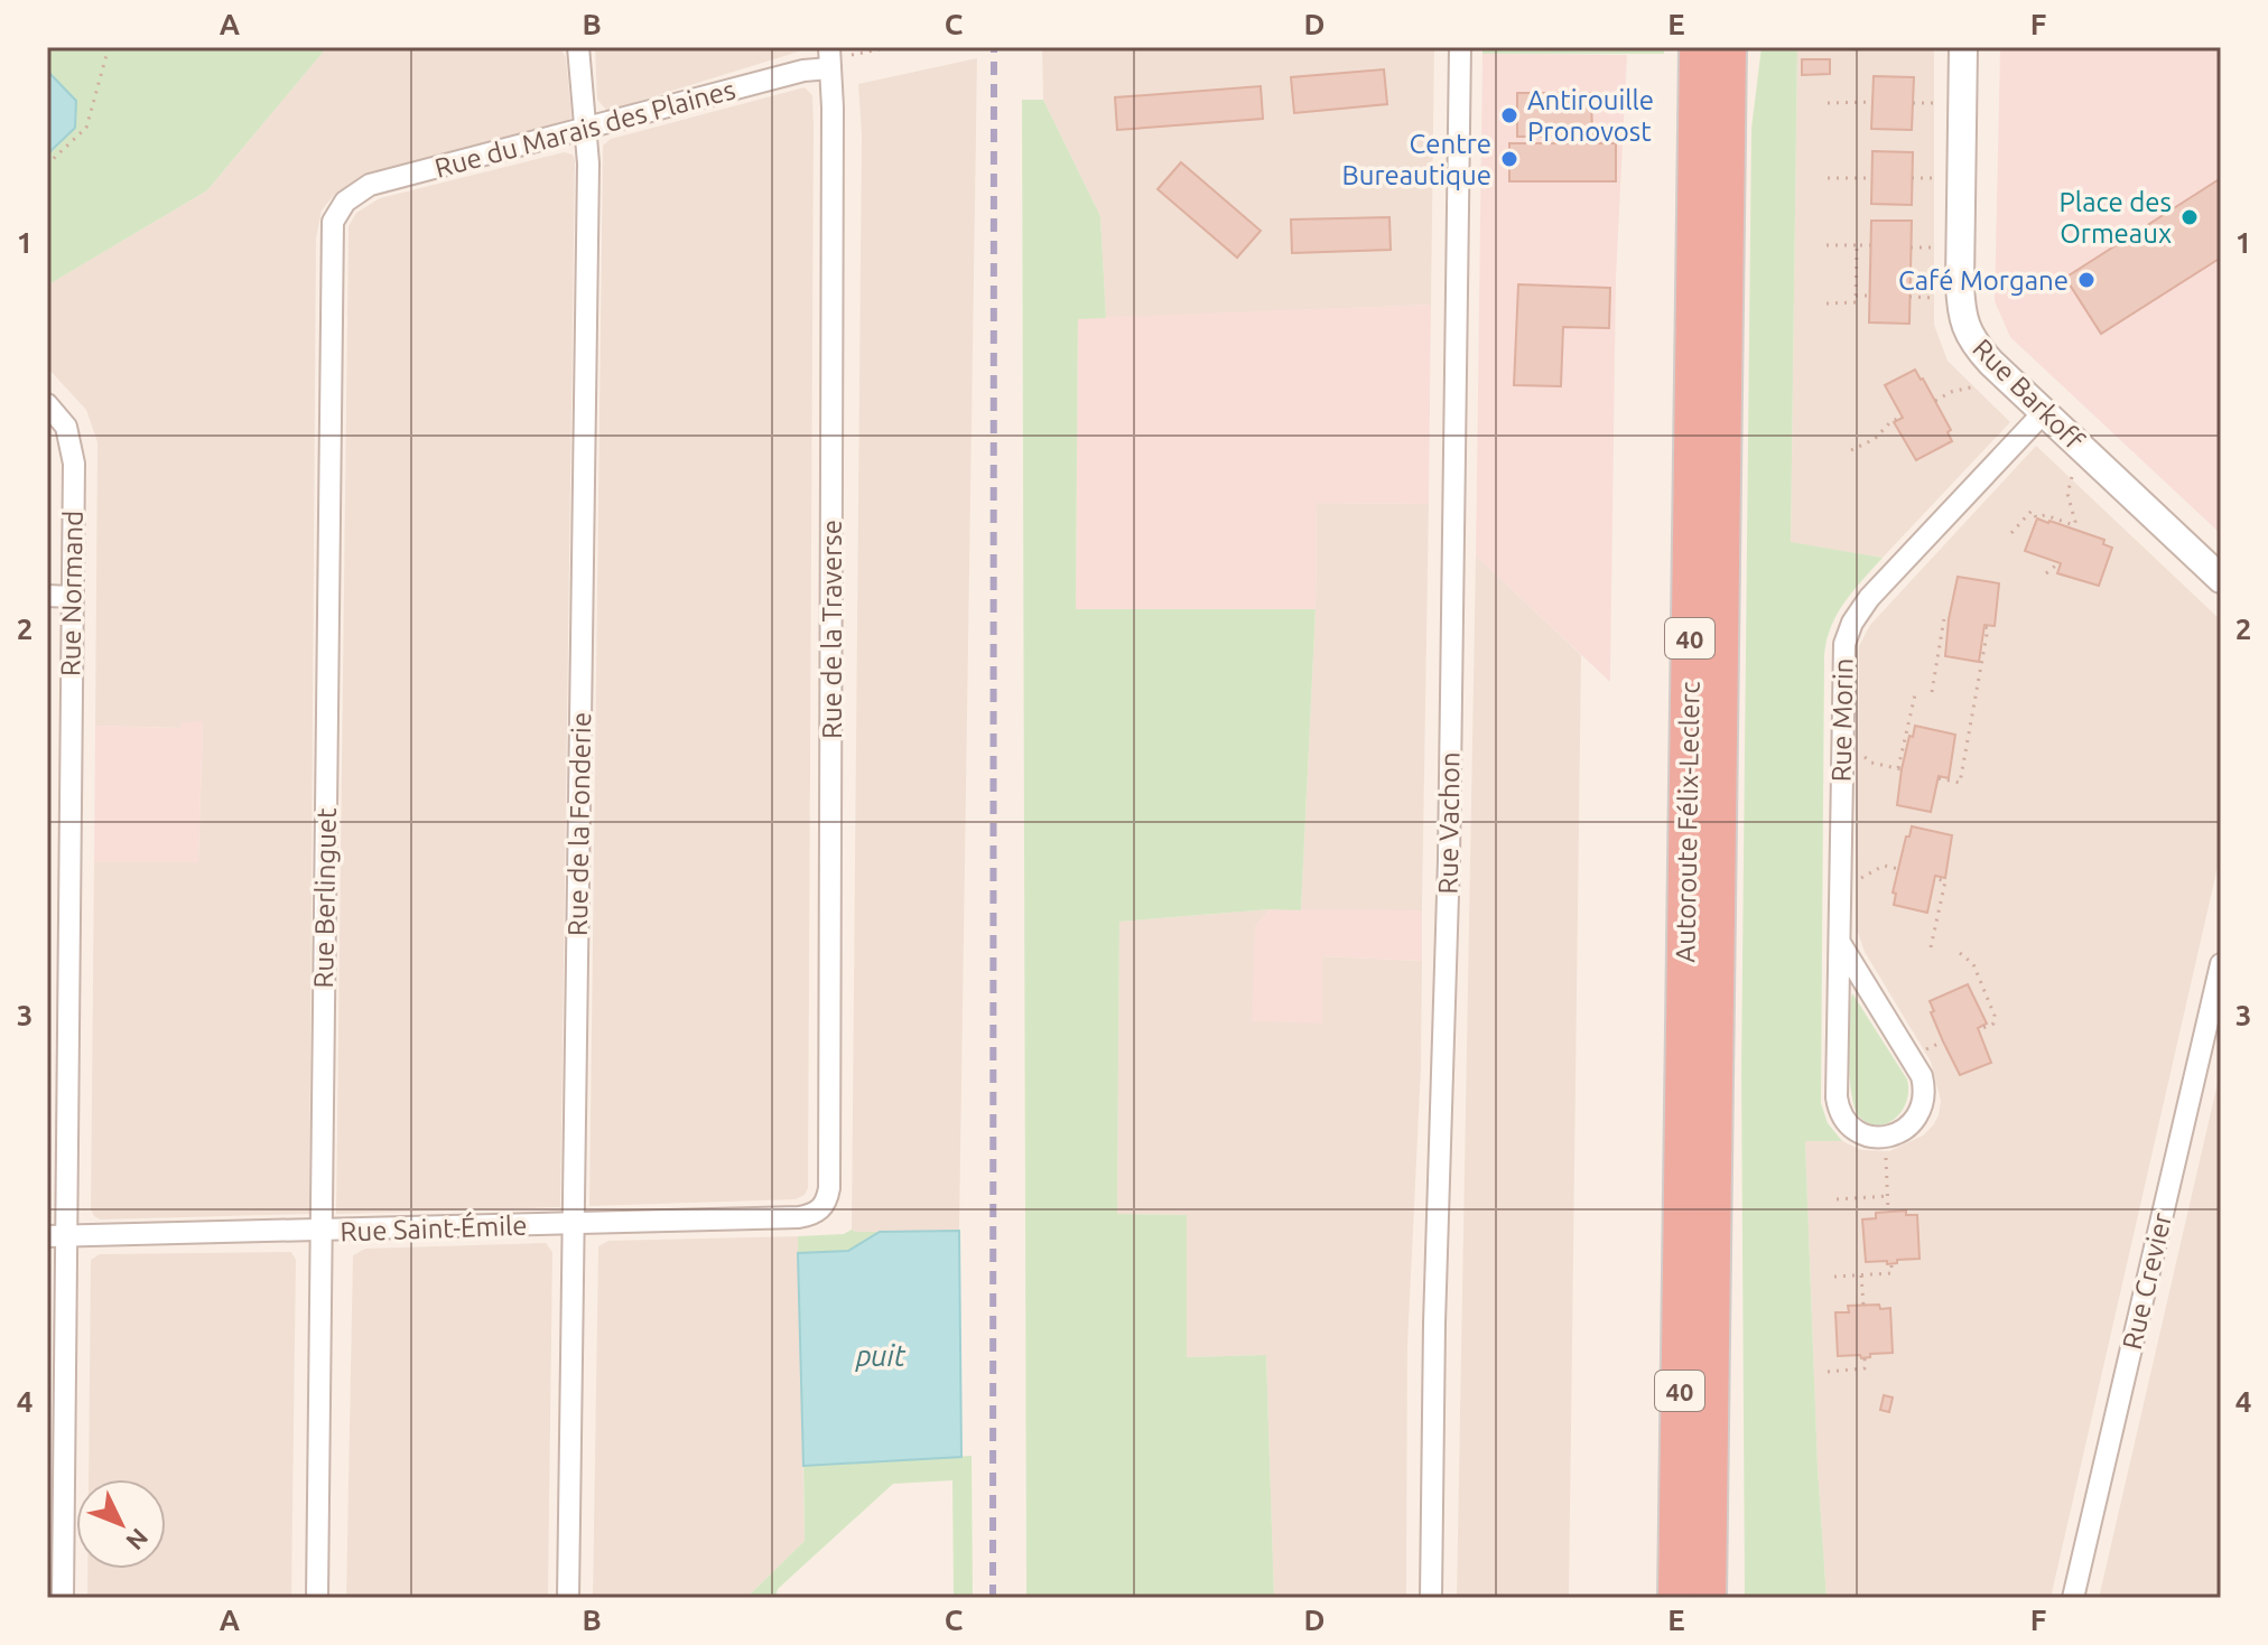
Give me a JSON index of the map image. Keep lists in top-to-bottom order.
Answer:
{
  "streets": {
    "highway": ["40", "Autoroute Félix-Leclerc"],
    "street": [
      "Rue du Marais des Plaines",
      "Rue Barkoff",
      "Rue Normand",
      "Rue de la Traverse",
      "Rue Morin",
      "Rue Vachon",
      "Rue de la Fonderie",
      "Rue Berlinguet",
      "Rue Saint-Émile",
      "Rue Crevier"
    ]
  },
  "crossings": [
    ["Rue du Marais des Plaines", "Rue de la Traverse"],
    ["Rue du Marais des Plaines", "Rue de la Fonderie"],
    ["Rue du Marais des Plaines", "Rue Berlinguet"],
    ["Rue Barkoff", "Rue Morin"],
    ["Rue Normand", "Rue Saint-Émile"],
    ["Rue de la Traverse", "Rue Saint-Émile"],
    ["Rue de la Fonderie", "Rue Saint-Émile"],
    ["Rue Berlinguet", "Rue Saint-Émile"]
  ],
  "water": ["puit"],
  "places": [
    "Antirouille Pronovost",
    "Centre Bureautique",
    "Place des Ormeaux",
    "Café Morgane"
  ],
  "north": "bottom right",
  "grid": {
    "columns": [
      "A",
      "B",
      "C",
      "D",
      "E",
      "F"
    ],
    "rows": [
      "1",
      "2",
      "3",
      "4"
    ]
  }
}
